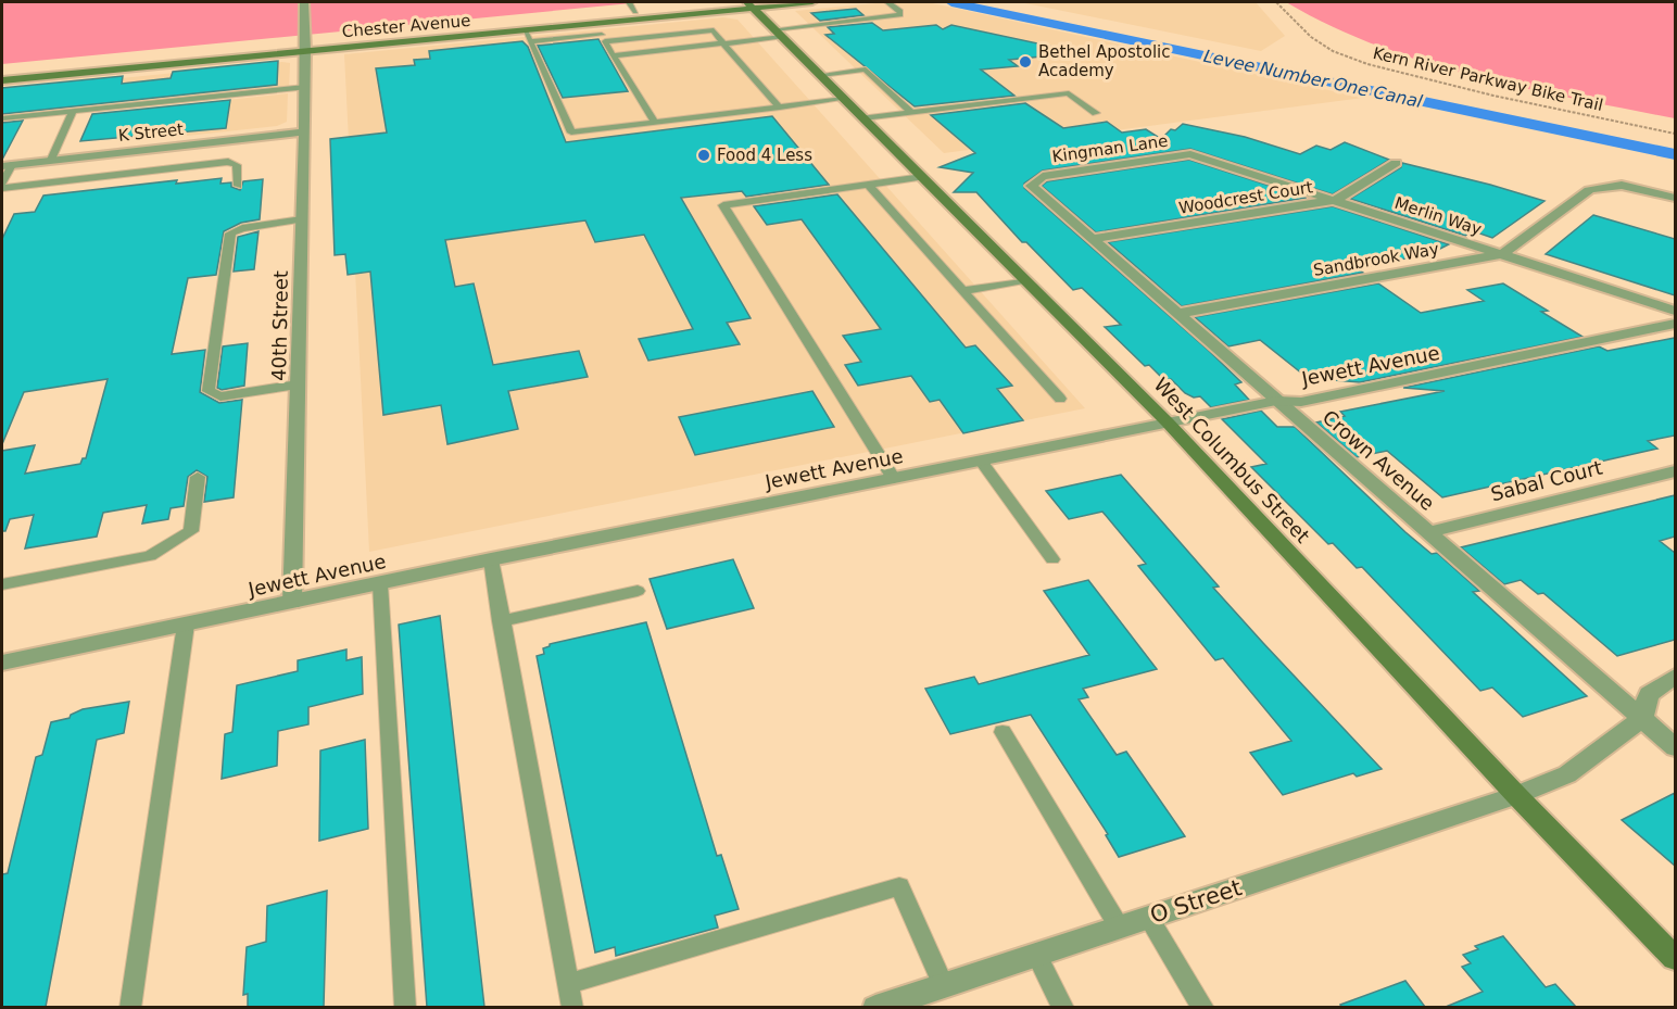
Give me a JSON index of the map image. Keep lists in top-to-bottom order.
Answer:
{
  "streets": {
    "main road": ["Chester Avenue", "West Columbus Street"],
    "street": [
      "K Street",
      "Kingman Lane",
      "Woodcrest Court",
      "Merlin Way",
      "Sandbrook Way",
      "40th Street",
      "Jewett Avenue",
      "Crown Avenue",
      "Sabal Court",
      "O Street"
    ],
    "path": ["Kern River Parkway Bike Trail"]
  },
  "crossings": [
    ["Chester Avenue", "40th Street"],
    ["Chester Avenue", "West Columbus Street"],
    ["K Street", "40th Street"],
    ["Kingman Lane", "Merlin Way"],
    ["Kingman Lane", "Crown Avenue"],
    ["Woodcrest Court", "Merlin Way"],
    ["Woodcrest Court", "Crown Avenue"],
    ["Merlin Way", "Sandbrook Way"],
    ["Sandbrook Way", "Crown Avenue"],
    ["40th Street", "Jewett Avenue"],
    ["Jewett Avenue", "West Columbus Street"],
    ["Jewett Avenue", "Crown Avenue"],
    ["West Columbus Street", "O Street"],
    ["Crown Avenue", "Sabal Court"],
    ["Crown Avenue", "O Street"]
  ],
  "water": ["Levee Number One Canal"],
  "places": ["Bethel Apostolic Academy", "Food 4 Less"]
}
